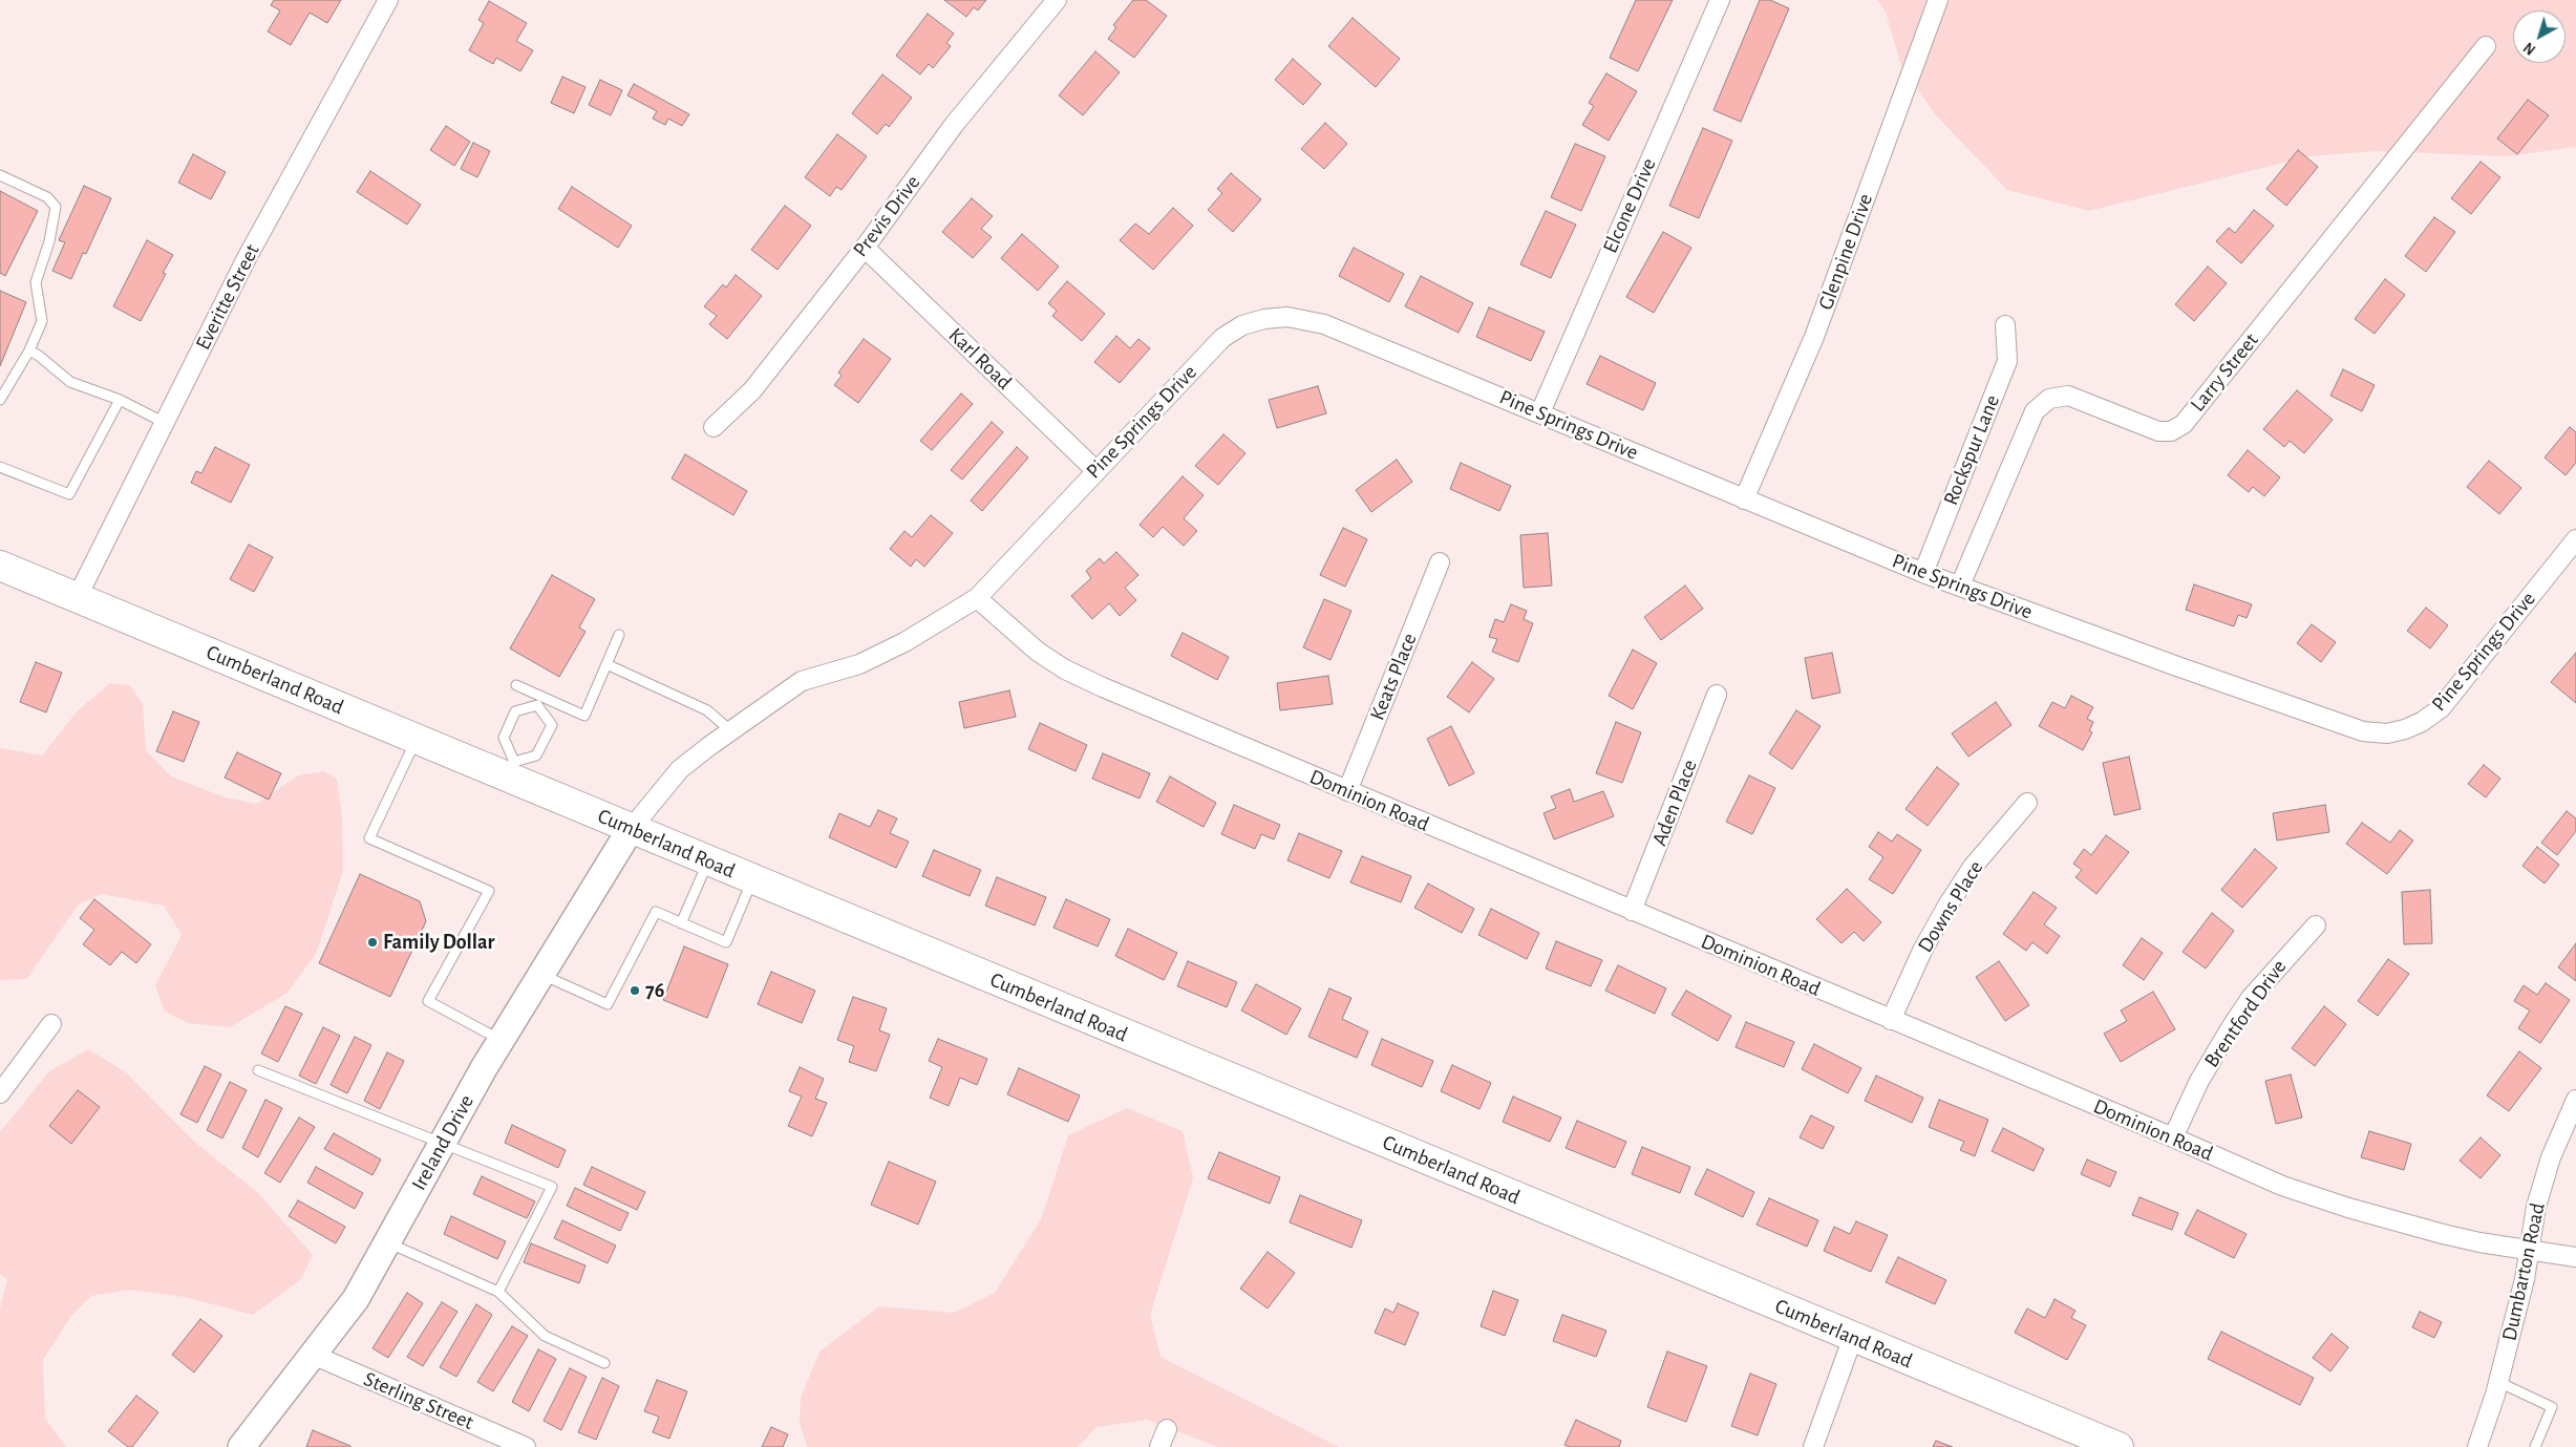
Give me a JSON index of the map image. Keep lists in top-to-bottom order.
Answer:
{
  "streets": {
    "main road": ["Cumberland Road", "Ireland Drive"],
    "street": [
      "Elcone Drive",
      "Previs Drive",
      "Glenpine Drive",
      "Everitte Street",
      "Karl Road",
      "Larry Street",
      "Pine Springs Drive",
      "Rockspur Lane",
      "Keats Place",
      "Dominion Road",
      "Aden Place",
      "Downs Place",
      "Brentford Drive",
      "Dumbarton Road",
      "Sterling Street"
    ]
  },
  "crossings": [
    ["Elcone Drive", "Pine Springs Drive"],
    ["Previs Drive", "Karl Road"],
    ["Glenpine Drive", "Pine Springs Drive"],
    ["Everitte Street", "Cumberland Road"],
    ["Karl Road", "Pine Springs Drive"],
    ["Larry Street", "Pine Springs Drive"],
    ["Pine Springs Drive", "Rockspur Lane"],
    ["Pine Springs Drive", "Cumberland Road"],
    ["Pine Springs Drive", "Dominion Road"],
    ["Pine Springs Drive", "Ireland Drive"],
    ["Keats Place", "Dominion Road"],
    ["Cumberland Road", "Ireland Drive"],
    ["Dominion Road", "Aden Place"],
    ["Dominion Road", "Downs Place"],
    ["Dominion Road", "Brentford Drive"],
    ["Dominion Road", "Dumbarton Road"],
    ["Ireland Drive", "Sterling Street"]
  ],
  "places": ["Family Dollar", "76"],
  "north": "bottom left"
}
